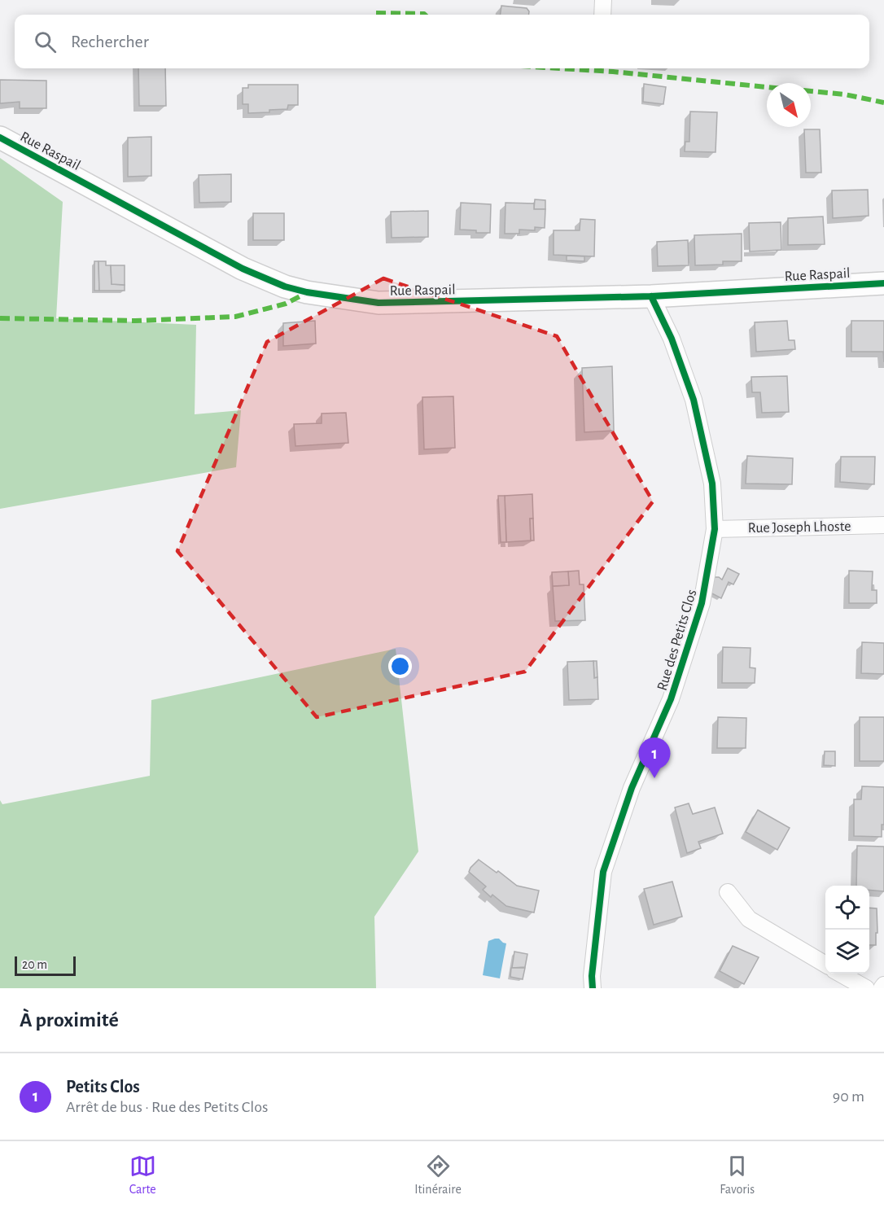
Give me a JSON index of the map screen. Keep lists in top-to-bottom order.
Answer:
{
  "streets": {
    "street": ["Rue Raspail", "Rue Joseph Lhoste", "Rue des Petits Clos"]
  },
  "crossings": [
    ["Rue Raspail", "Rue des Petits Clos"],
    ["Rue Joseph Lhoste", "Rue des Petits Clos"]
  ],
  "scale_bar": "20 m",
  "north": "bottom right",
  "page": {
    "search": "Rechercher",
    "pins": "1",
    "scale": "20 m",
    "heading": "À proximité",
    "list": [
      {
        "mark": "1",
        "name": "Petits Clos",
        "note": "Arrêt de bus · Rue des Petits Clos",
        "value": "90 m"
      }
    ],
    "nav": ["Carte", "Itinéraire", "Favoris"]
  }
}
